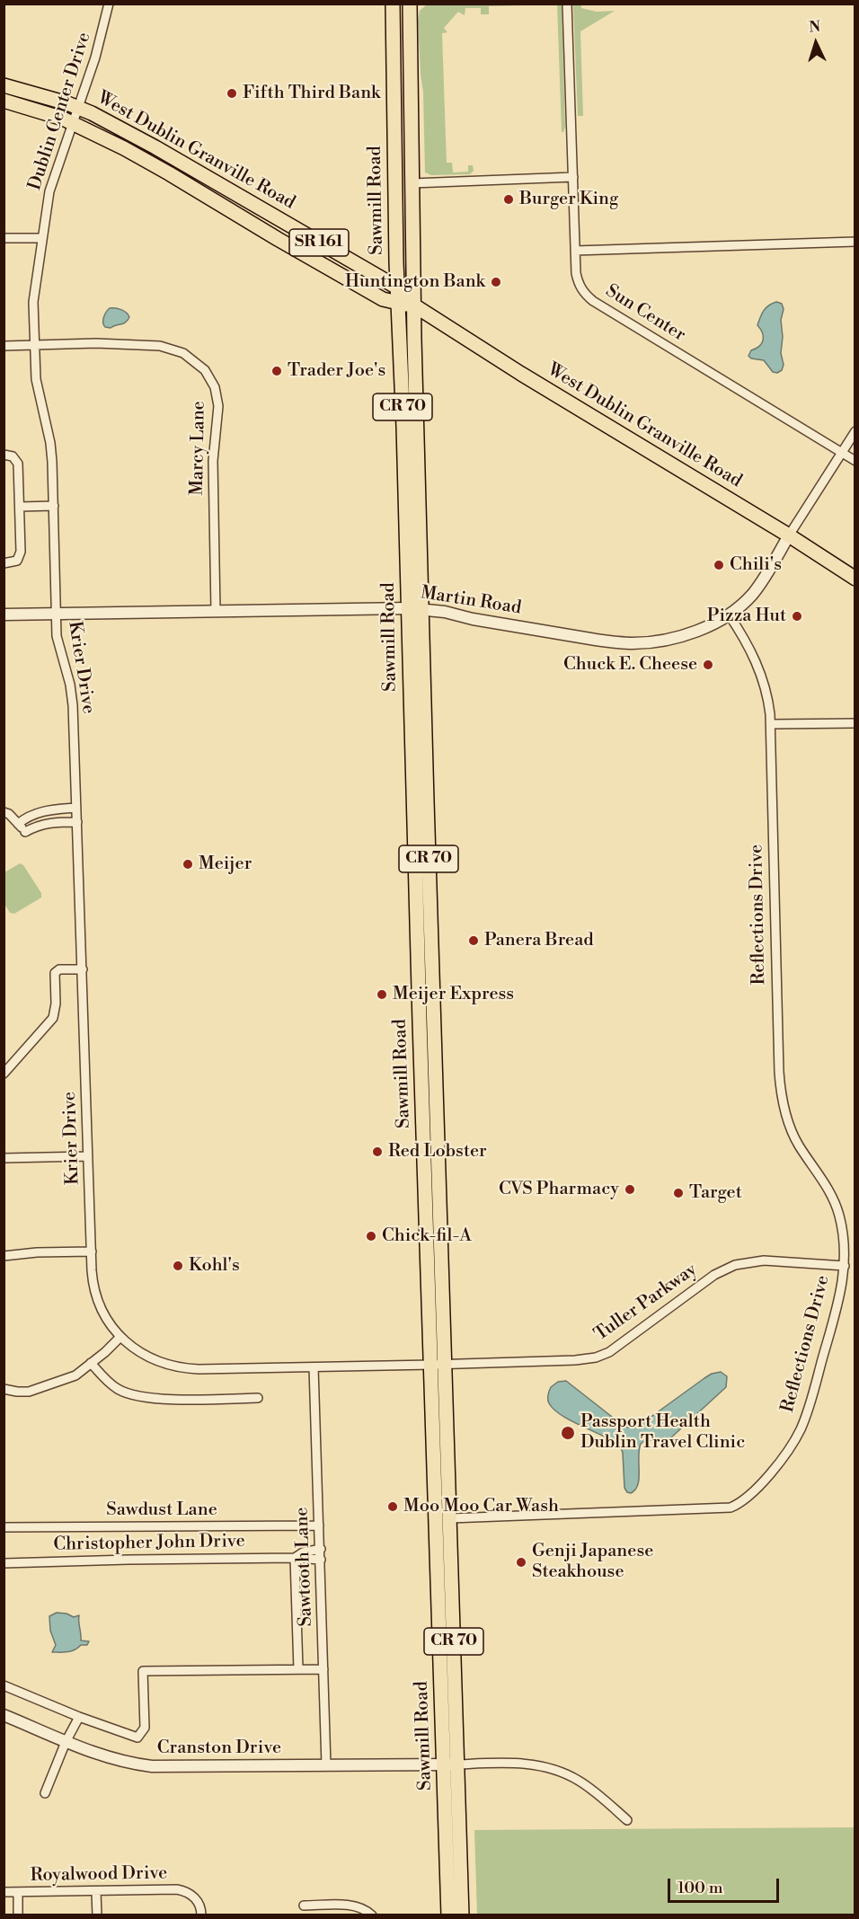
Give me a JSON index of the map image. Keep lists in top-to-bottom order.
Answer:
{
  "streets": {
    "main road": [
      "West Dublin Granville Road",
      "Sawmill Road",
      "SR 161",
      "CR 70"
    ],
    "street": [
      "Dublin Center Drive",
      "Sun Center",
      "Marcy Lane",
      "Martin Road",
      "Krier Drive",
      "Reflections Drive",
      "Tuller Parkway",
      "Sawdust Lane",
      "Christopher John Drive",
      "Sawtooth Lane",
      "Cranston Drive",
      "Royalwood Drive"
    ]
  },
  "crossings": [
    ["Dublin Center Drive", "West Dublin Granville Road"],
    ["Dublin Center Drive", "Marcy Lane"],
    ["Dublin Center Drive", "Martin Road"],
    ["Dublin Center Drive", "Krier Drive"],
    ["West Dublin Granville Road", "Sawmill Road"],
    ["West Dublin Granville Road", "Martin Road"],
    ["Sawmill Road", "Martin Road"],
    ["Sawmill Road", "Krier Drive"],
    ["Sawmill Road", "Reflections Drive"],
    ["Sawmill Road", "Tuller Parkway"],
    ["Sawmill Road", "Cranston Drive"],
    ["Marcy Lane", "Martin Road"],
    ["Martin Road", "Krier Drive"],
    ["Martin Road", "Reflections Drive"],
    ["Krier Drive", "Tuller Parkway"],
    ["Krier Drive", "Sawtooth Lane"],
    ["Reflections Drive", "Tuller Parkway"],
    ["Sawdust Lane", "Sawtooth Lane"],
    ["Christopher John Drive", "Sawtooth Lane"],
    ["Sawtooth Lane", "Cranston Drive"]
  ],
  "places": [
    "Fifth Third Bank",
    "Burger King",
    "Huntington Bank",
    "Trader Joe's",
    "Chili's",
    "Pizza Hut",
    "Chuck E. Cheese",
    "Meijer",
    "Panera Bread",
    "Meijer Express",
    "Red Lobster",
    "CVS Pharmacy",
    "Target",
    "Chick-fil-A",
    "Kohl's",
    "Passport Health Dublin Travel Clinic",
    "Moo Moo Car Wash",
    "Genji Japanese Steakhouse"
  ],
  "scale_bar": "100 m",
  "north": "top"
}
